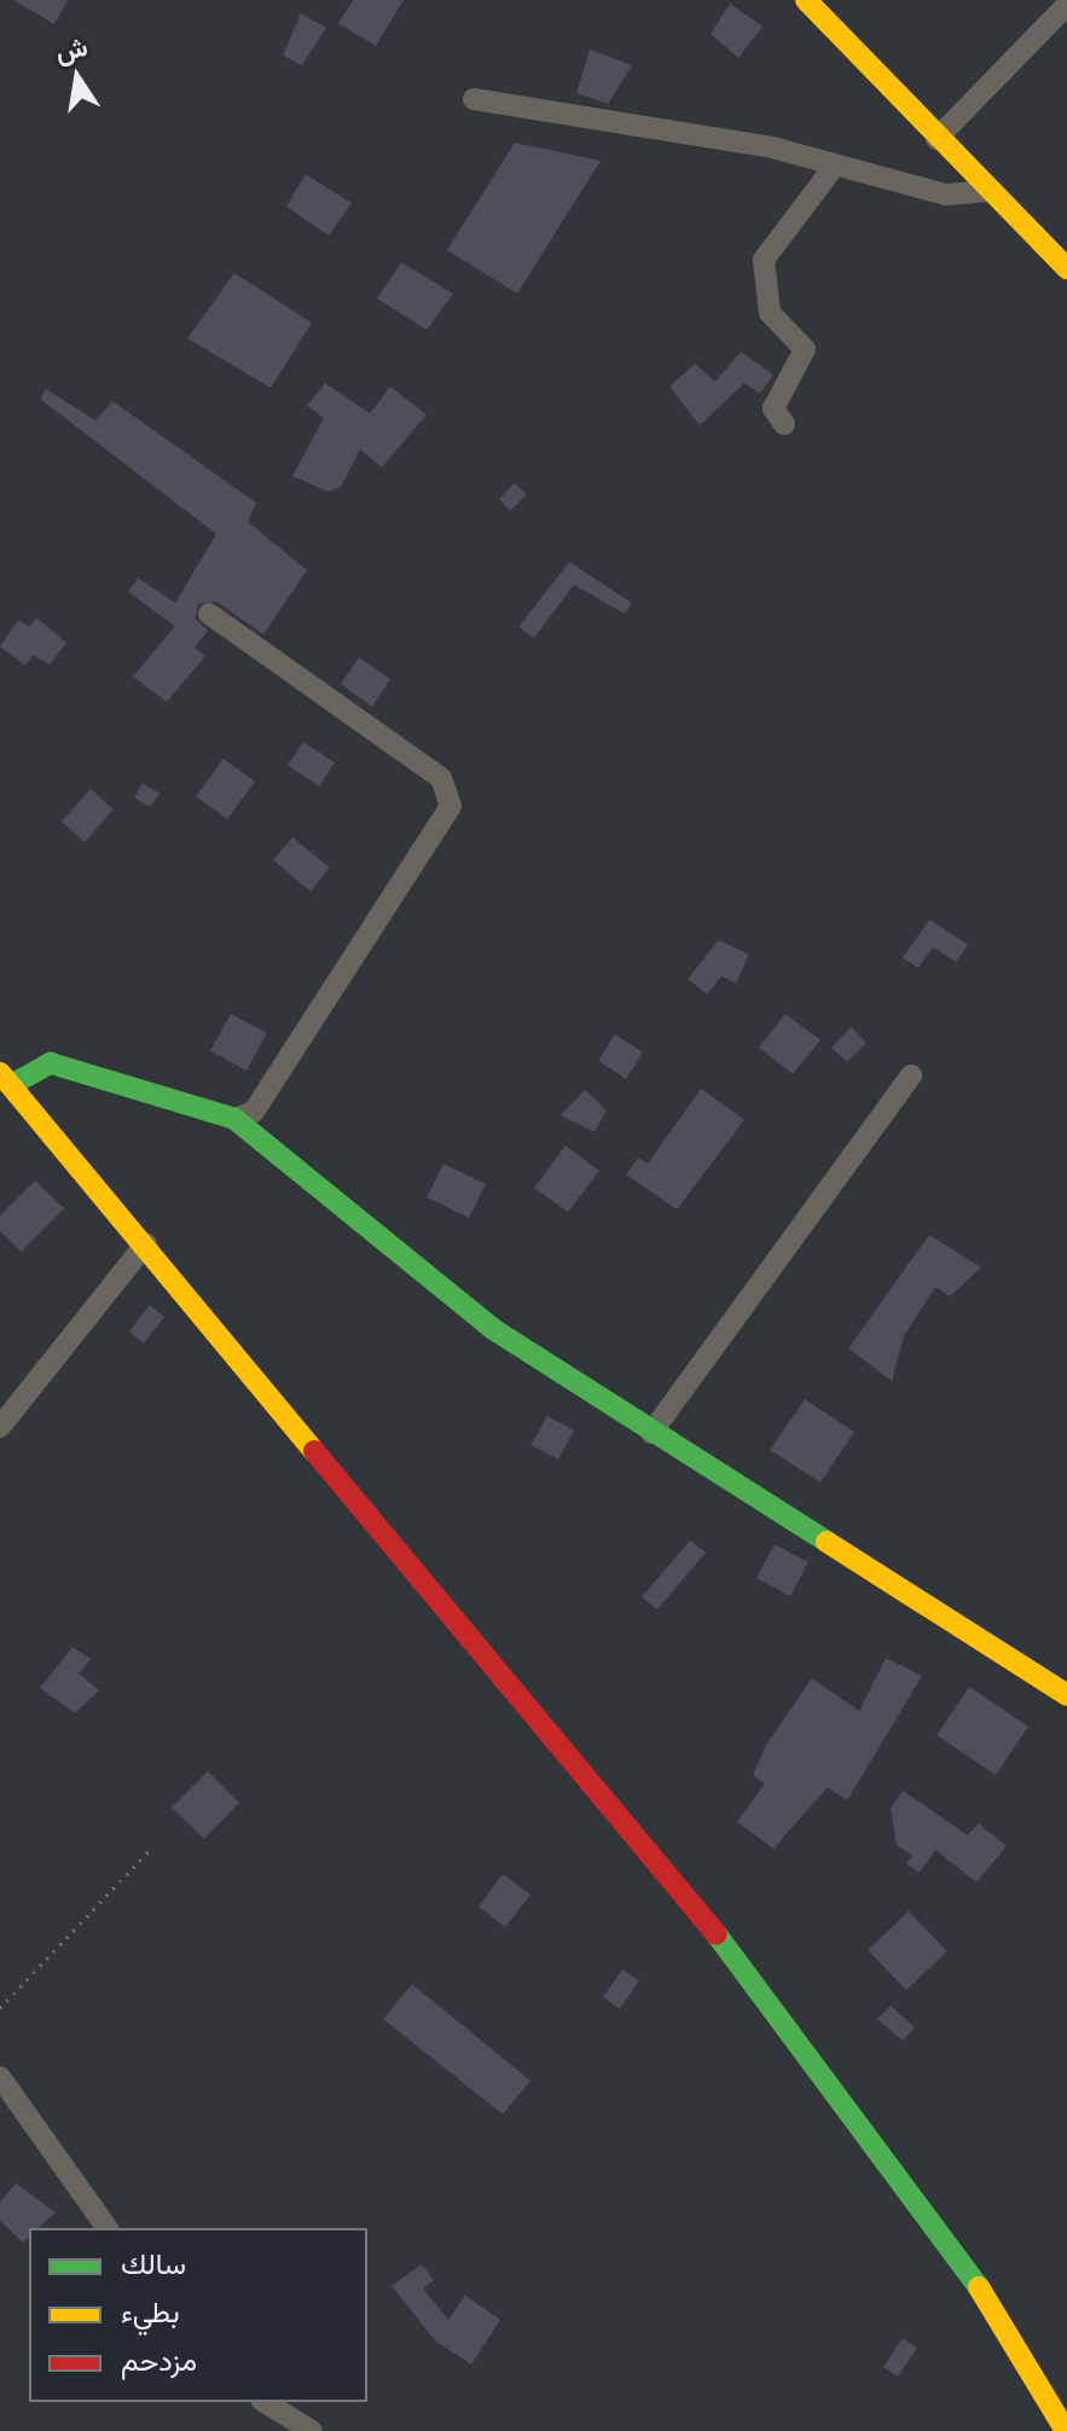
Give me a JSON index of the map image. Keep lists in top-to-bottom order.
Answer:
{
  "legend": ["سالك", "بطيء", "مزدحم"],
  "north": "top"
}
